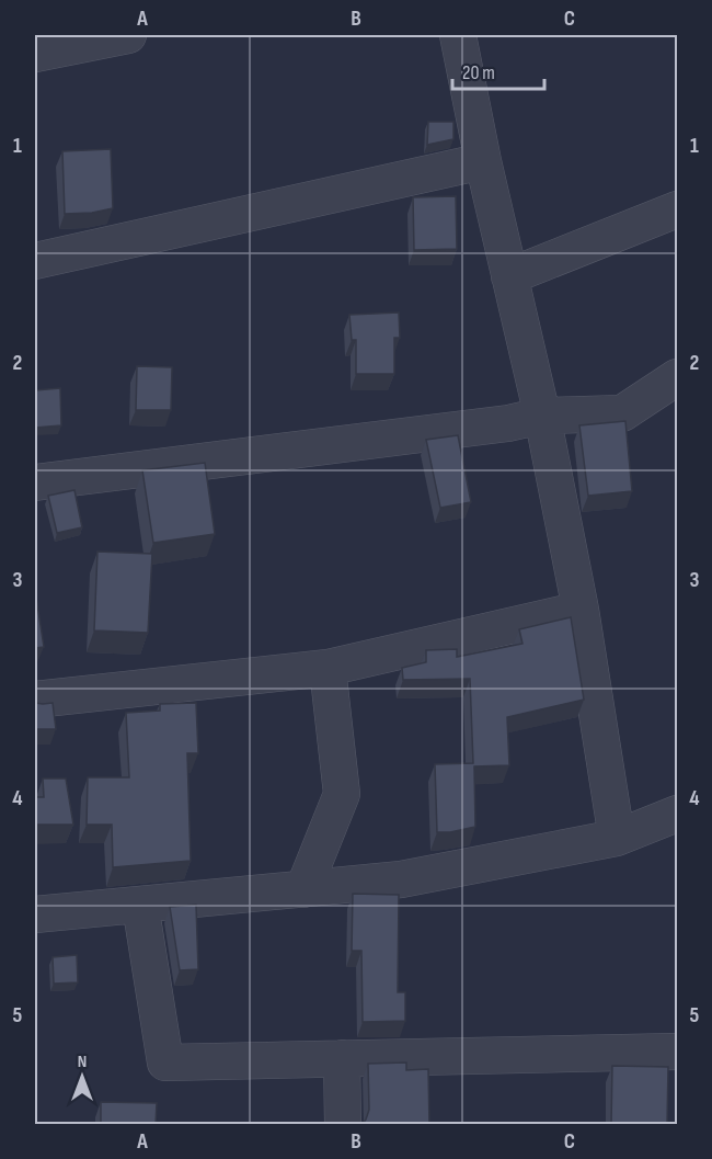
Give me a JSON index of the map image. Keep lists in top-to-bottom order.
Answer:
{
  "scale_bar": "20 m",
  "north": "top",
  "grid": {
    "columns": ["A", "B", "C"],
    "rows": [
      "1",
      "2",
      "3",
      "4",
      "5"
    ]
  }
}
